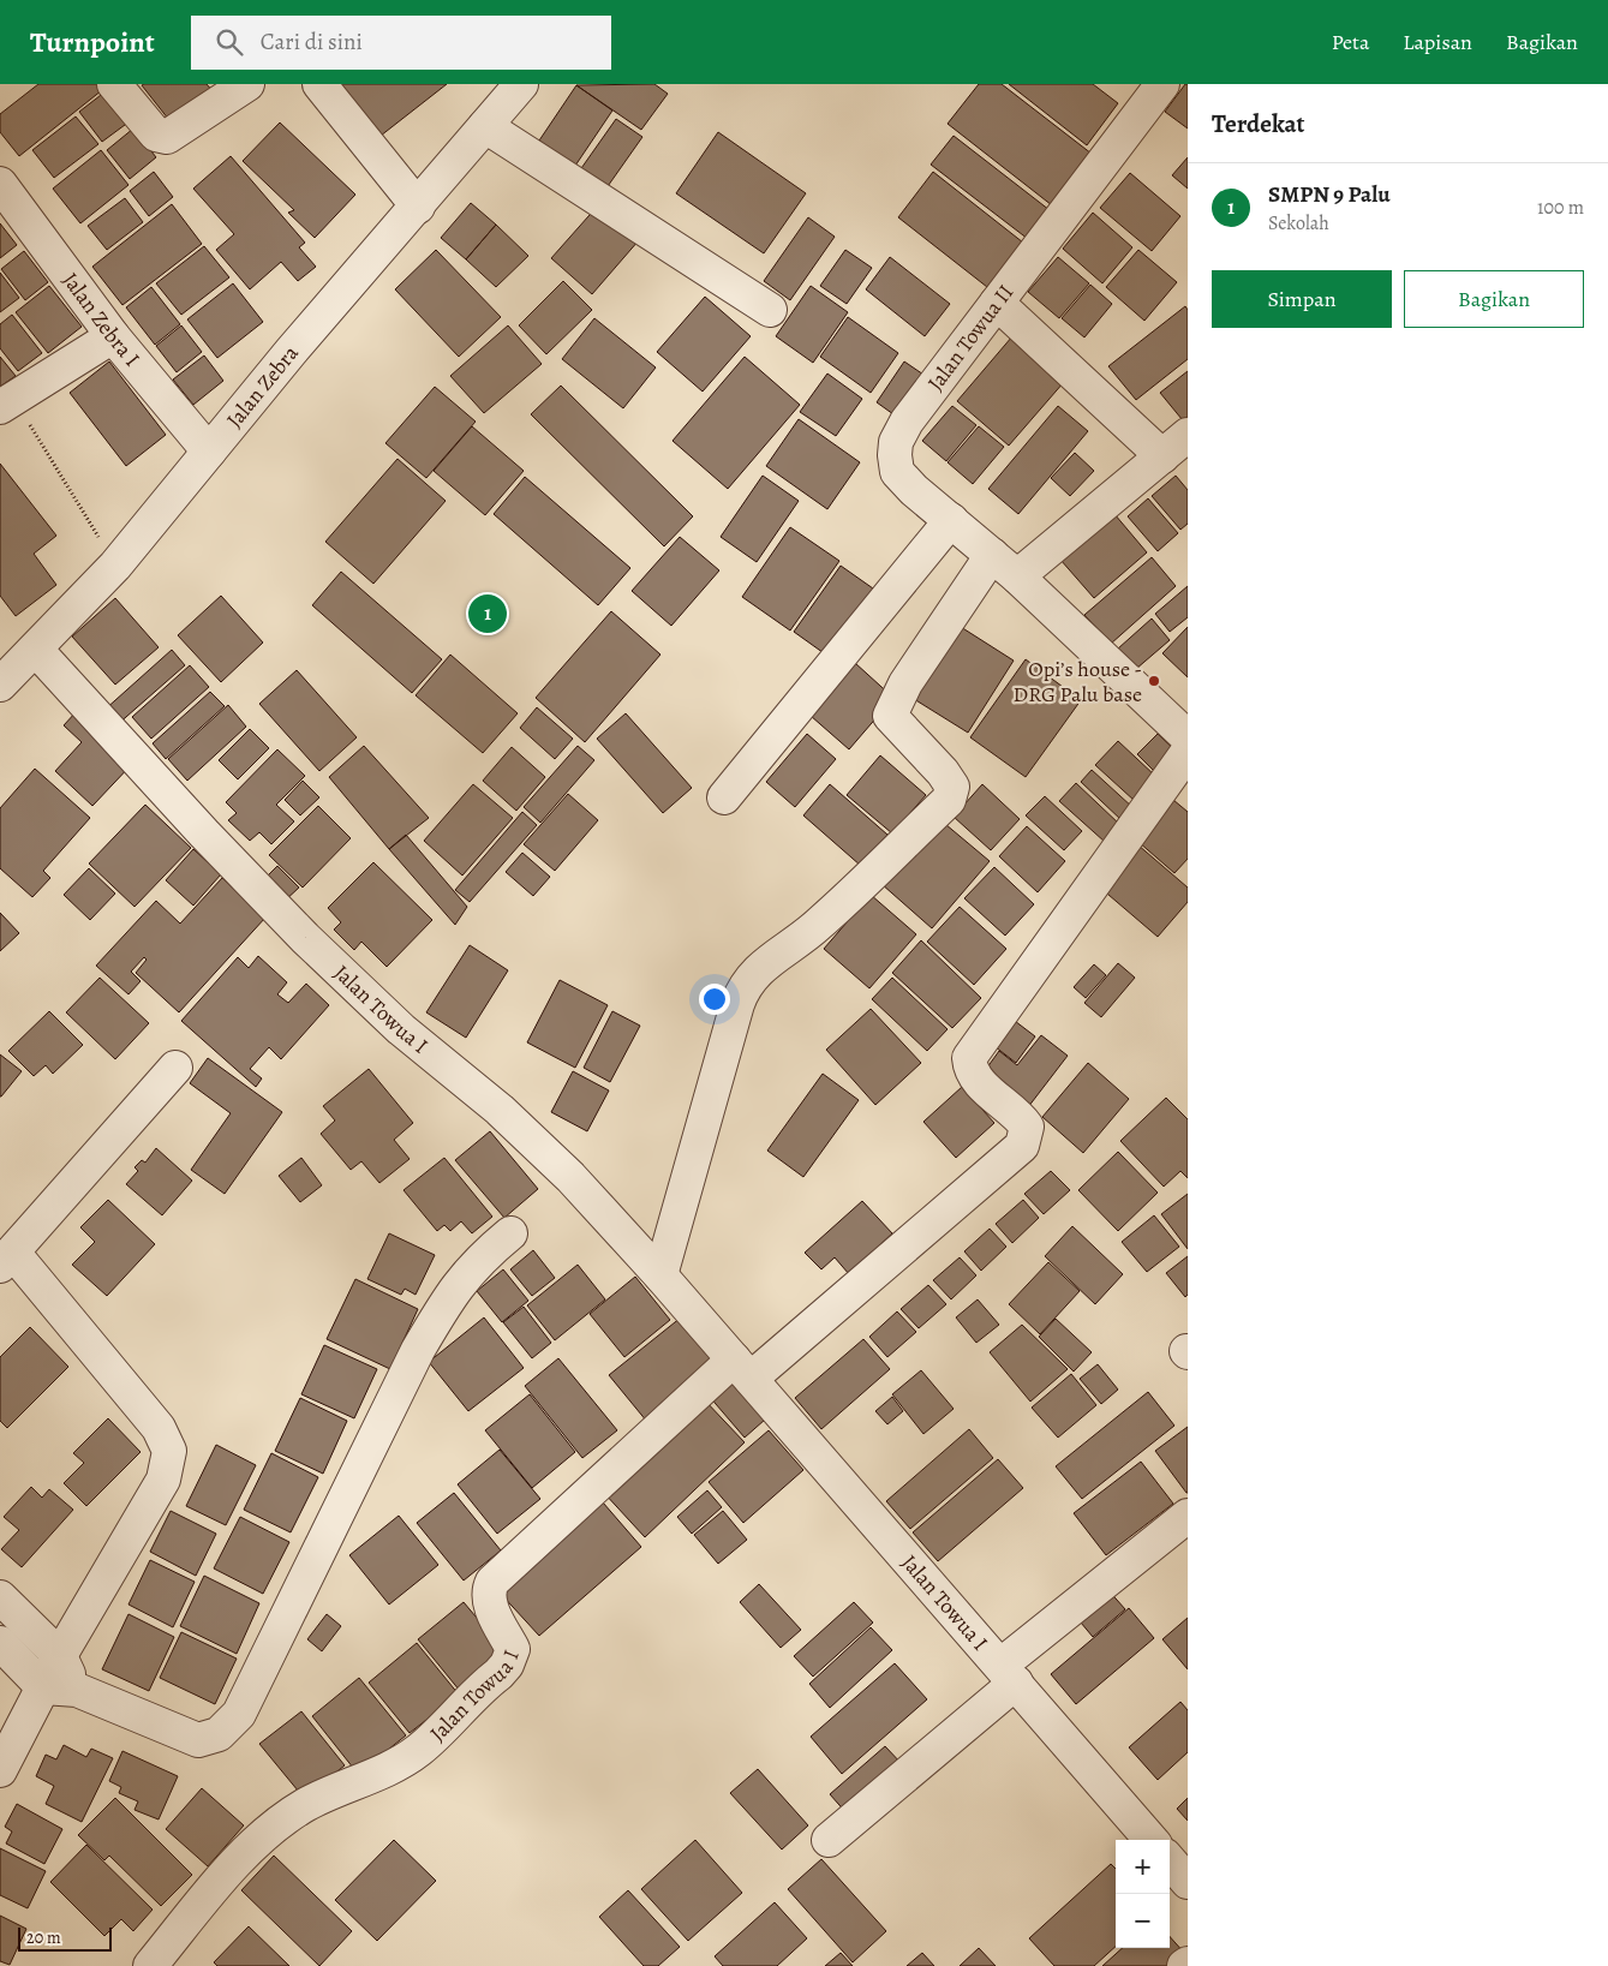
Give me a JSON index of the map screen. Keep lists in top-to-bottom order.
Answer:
{
  "streets": {
    "street": [
      "Jalan Zebra I",
      "Jalan Towua II",
      "Jalan Zebra",
      "Jalan Towua I"
    ]
  },
  "crossings": [
    ["Jalan Zebra I", "Jalan Zebra"],
    ["Jalan Zebra", "Jalan Towua I"]
  ],
  "places": ["Opi’s house - DRG Palu base"],
  "scale_bar": "20 m",
  "page": {
    "header": "Turnpoint",
    "search": "Cari di sini",
    "nav": ["Peta", "Lapisan", "Bagikan"],
    "heading": "Terdekat",
    "list": [
      {
        "mark": "1",
        "name": "SMPN 9 Palu",
        "note": "Sekolah",
        "value": "100 m"
      }
    ],
    "buttons": ["Simpan", "Bagikan"],
    "pins": "1",
    "map_buttons": ["+", "−"],
    "scale": "20 m"
  }
}
